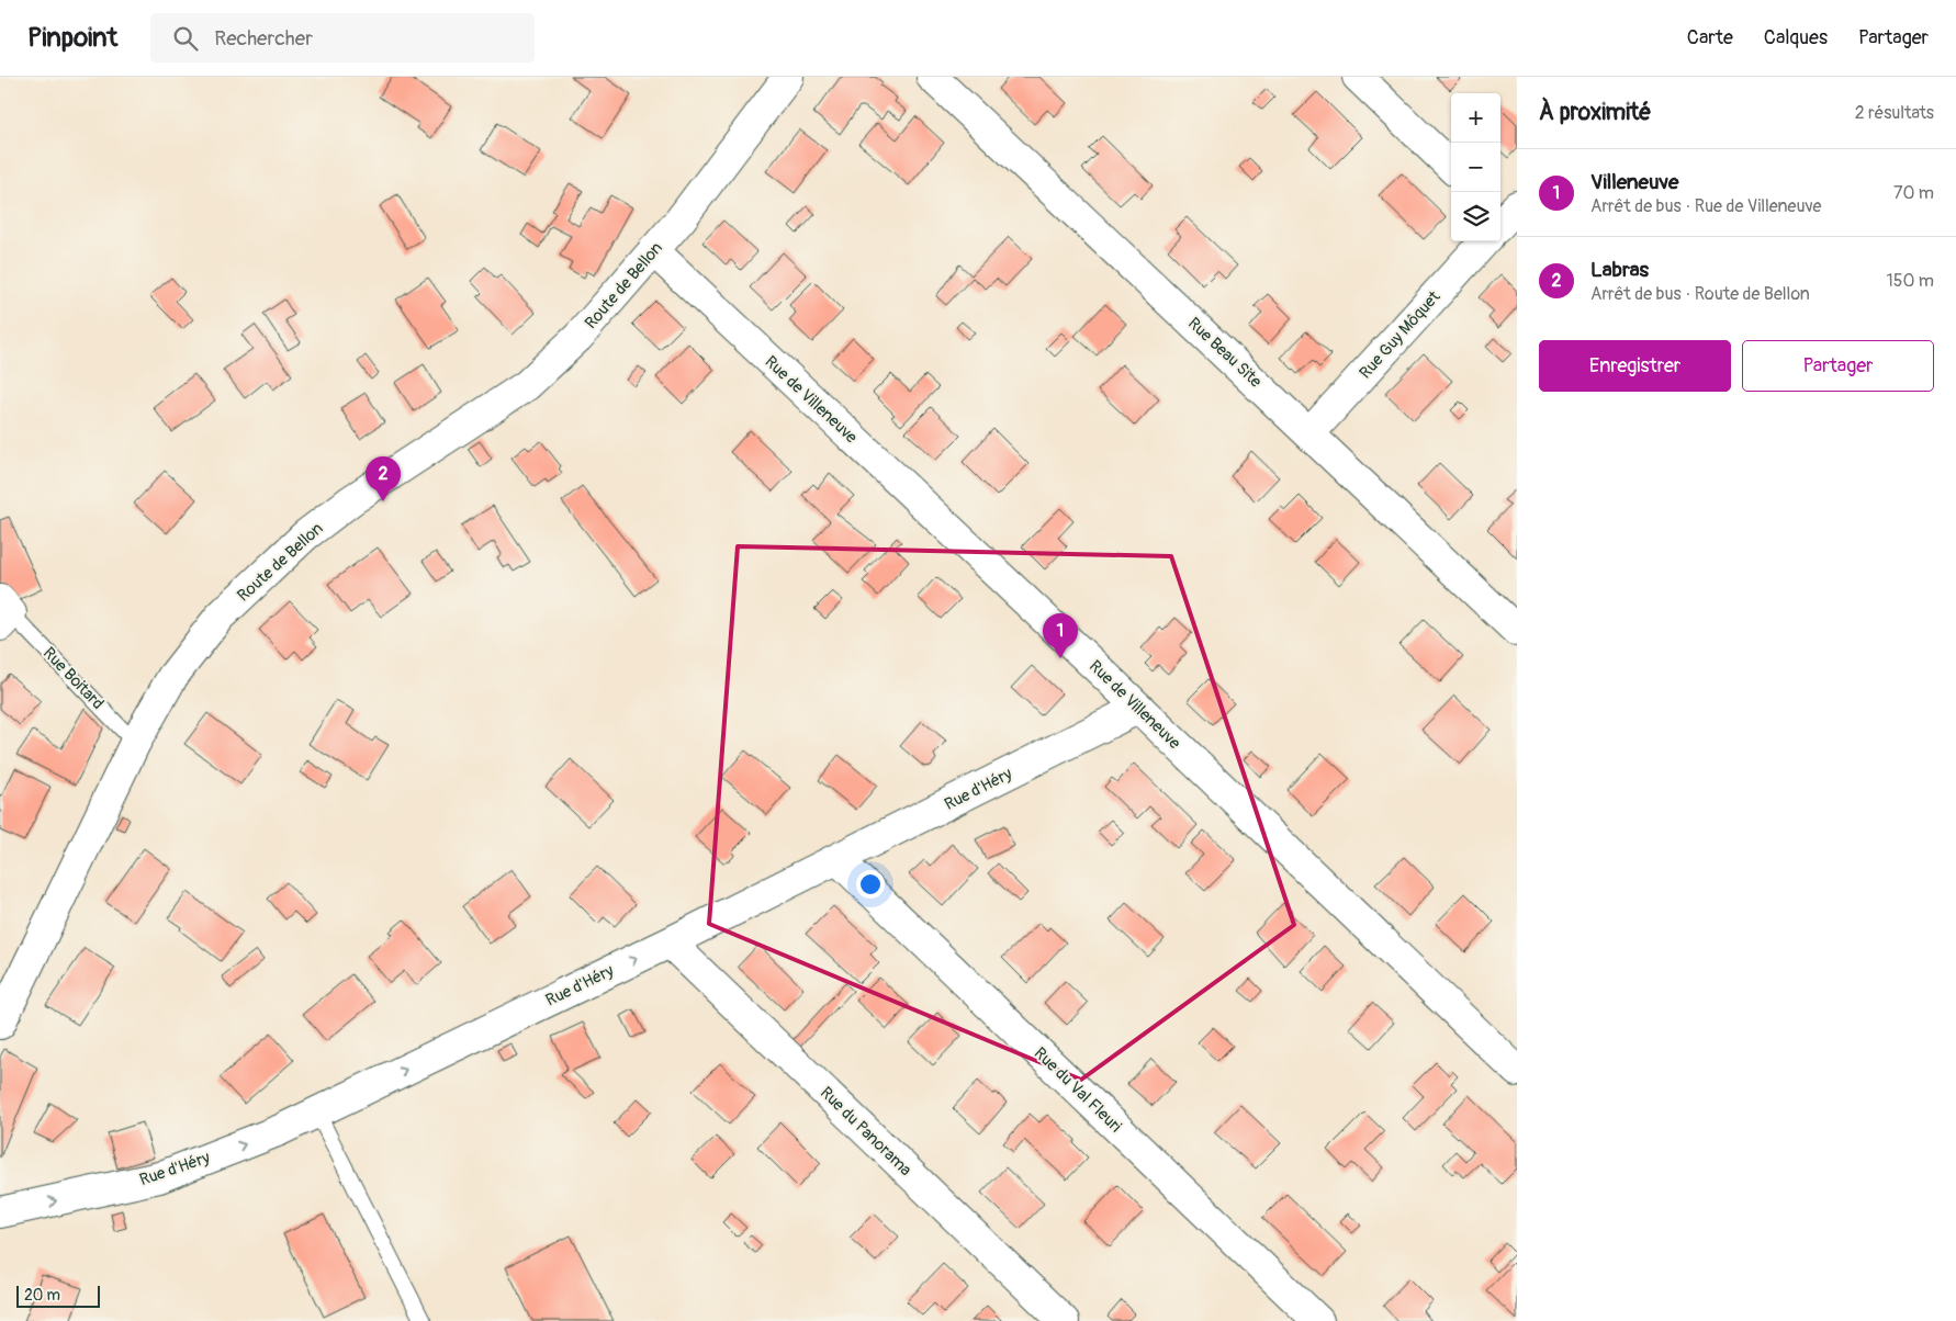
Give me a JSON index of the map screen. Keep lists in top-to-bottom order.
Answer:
{
  "streets": {
    "street": [
      "Route de Bellon",
      "Rue Guy Môquet",
      "Rue Beau Site",
      "Rue de Villeneuve",
      "Rue d'Héry",
      "Rue du Val Fleuri",
      "Rue du Panorama"
    ],
    "lane": ["Rue Boitard"]
  },
  "crossings": [
    ["Route de Bellon", "Rue de Villeneuve"],
    ["Route de Bellon", "Rue Boitard"],
    ["Rue Guy Môquet", "Rue Beau Site"],
    ["Rue de Villeneuve", "Rue d'Héry"],
    ["Rue d'Héry", "Rue du Val Fleuri"],
    ["Rue d'Héry", "Rue du Panorama"]
  ],
  "one_way": ["Rue d'Héry"],
  "scale_bar": "20 m",
  "page": {
    "header": "Pinpoint",
    "search": "Rechercher",
    "nav": ["Carte", "Calques", "Partager"],
    "heading": ["À proximité", "2 résultats"],
    "map_buttons": ["+", "−"],
    "list": [
      {
        "mark": "1",
        "name": "Villeneuve",
        "note": "Arrêt de bus · Rue de Villeneuve",
        "value": "70 m"
      },
      {
        "mark": "2",
        "name": "Labras",
        "note": "Arrêt de bus · Route de Bellon",
        "value": "150 m"
      }
    ],
    "buttons": ["Enregistrer", "Partager"],
    "pins": ["2", "1"],
    "scale": "20 m"
  }
}
